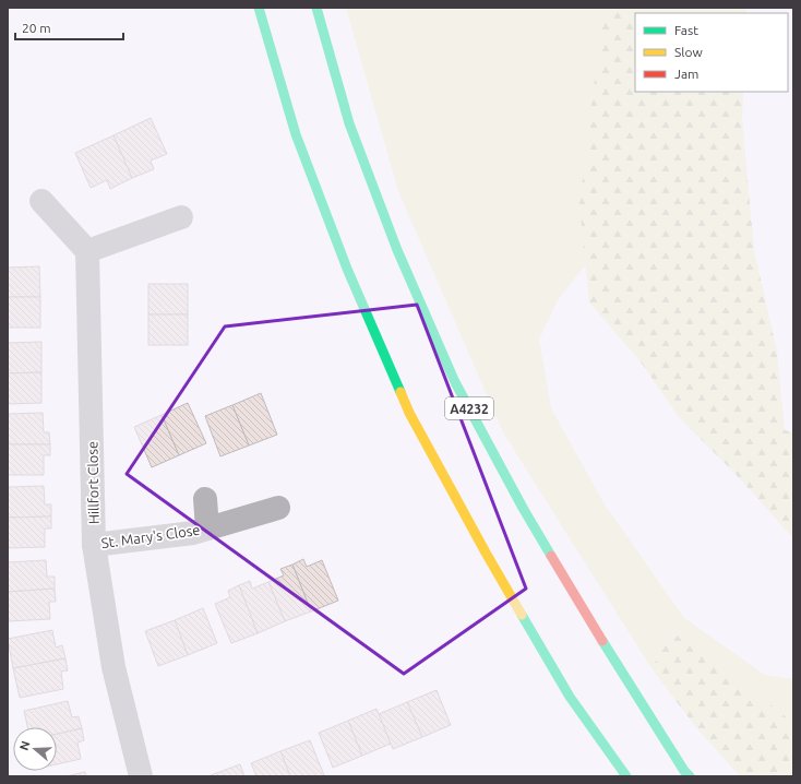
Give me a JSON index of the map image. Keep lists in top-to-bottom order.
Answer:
{
  "streets": {
    "main road": ["A4232"],
    "street": ["Hillfort Close", "St. Mary's Close"]
  },
  "crossings": [
    ["Hillfort Close", "St. Mary's Close"]
  ],
  "legend": ["Fast", "Slow", "Jam"],
  "scale_bar": "20 m",
  "north": "left"
}
